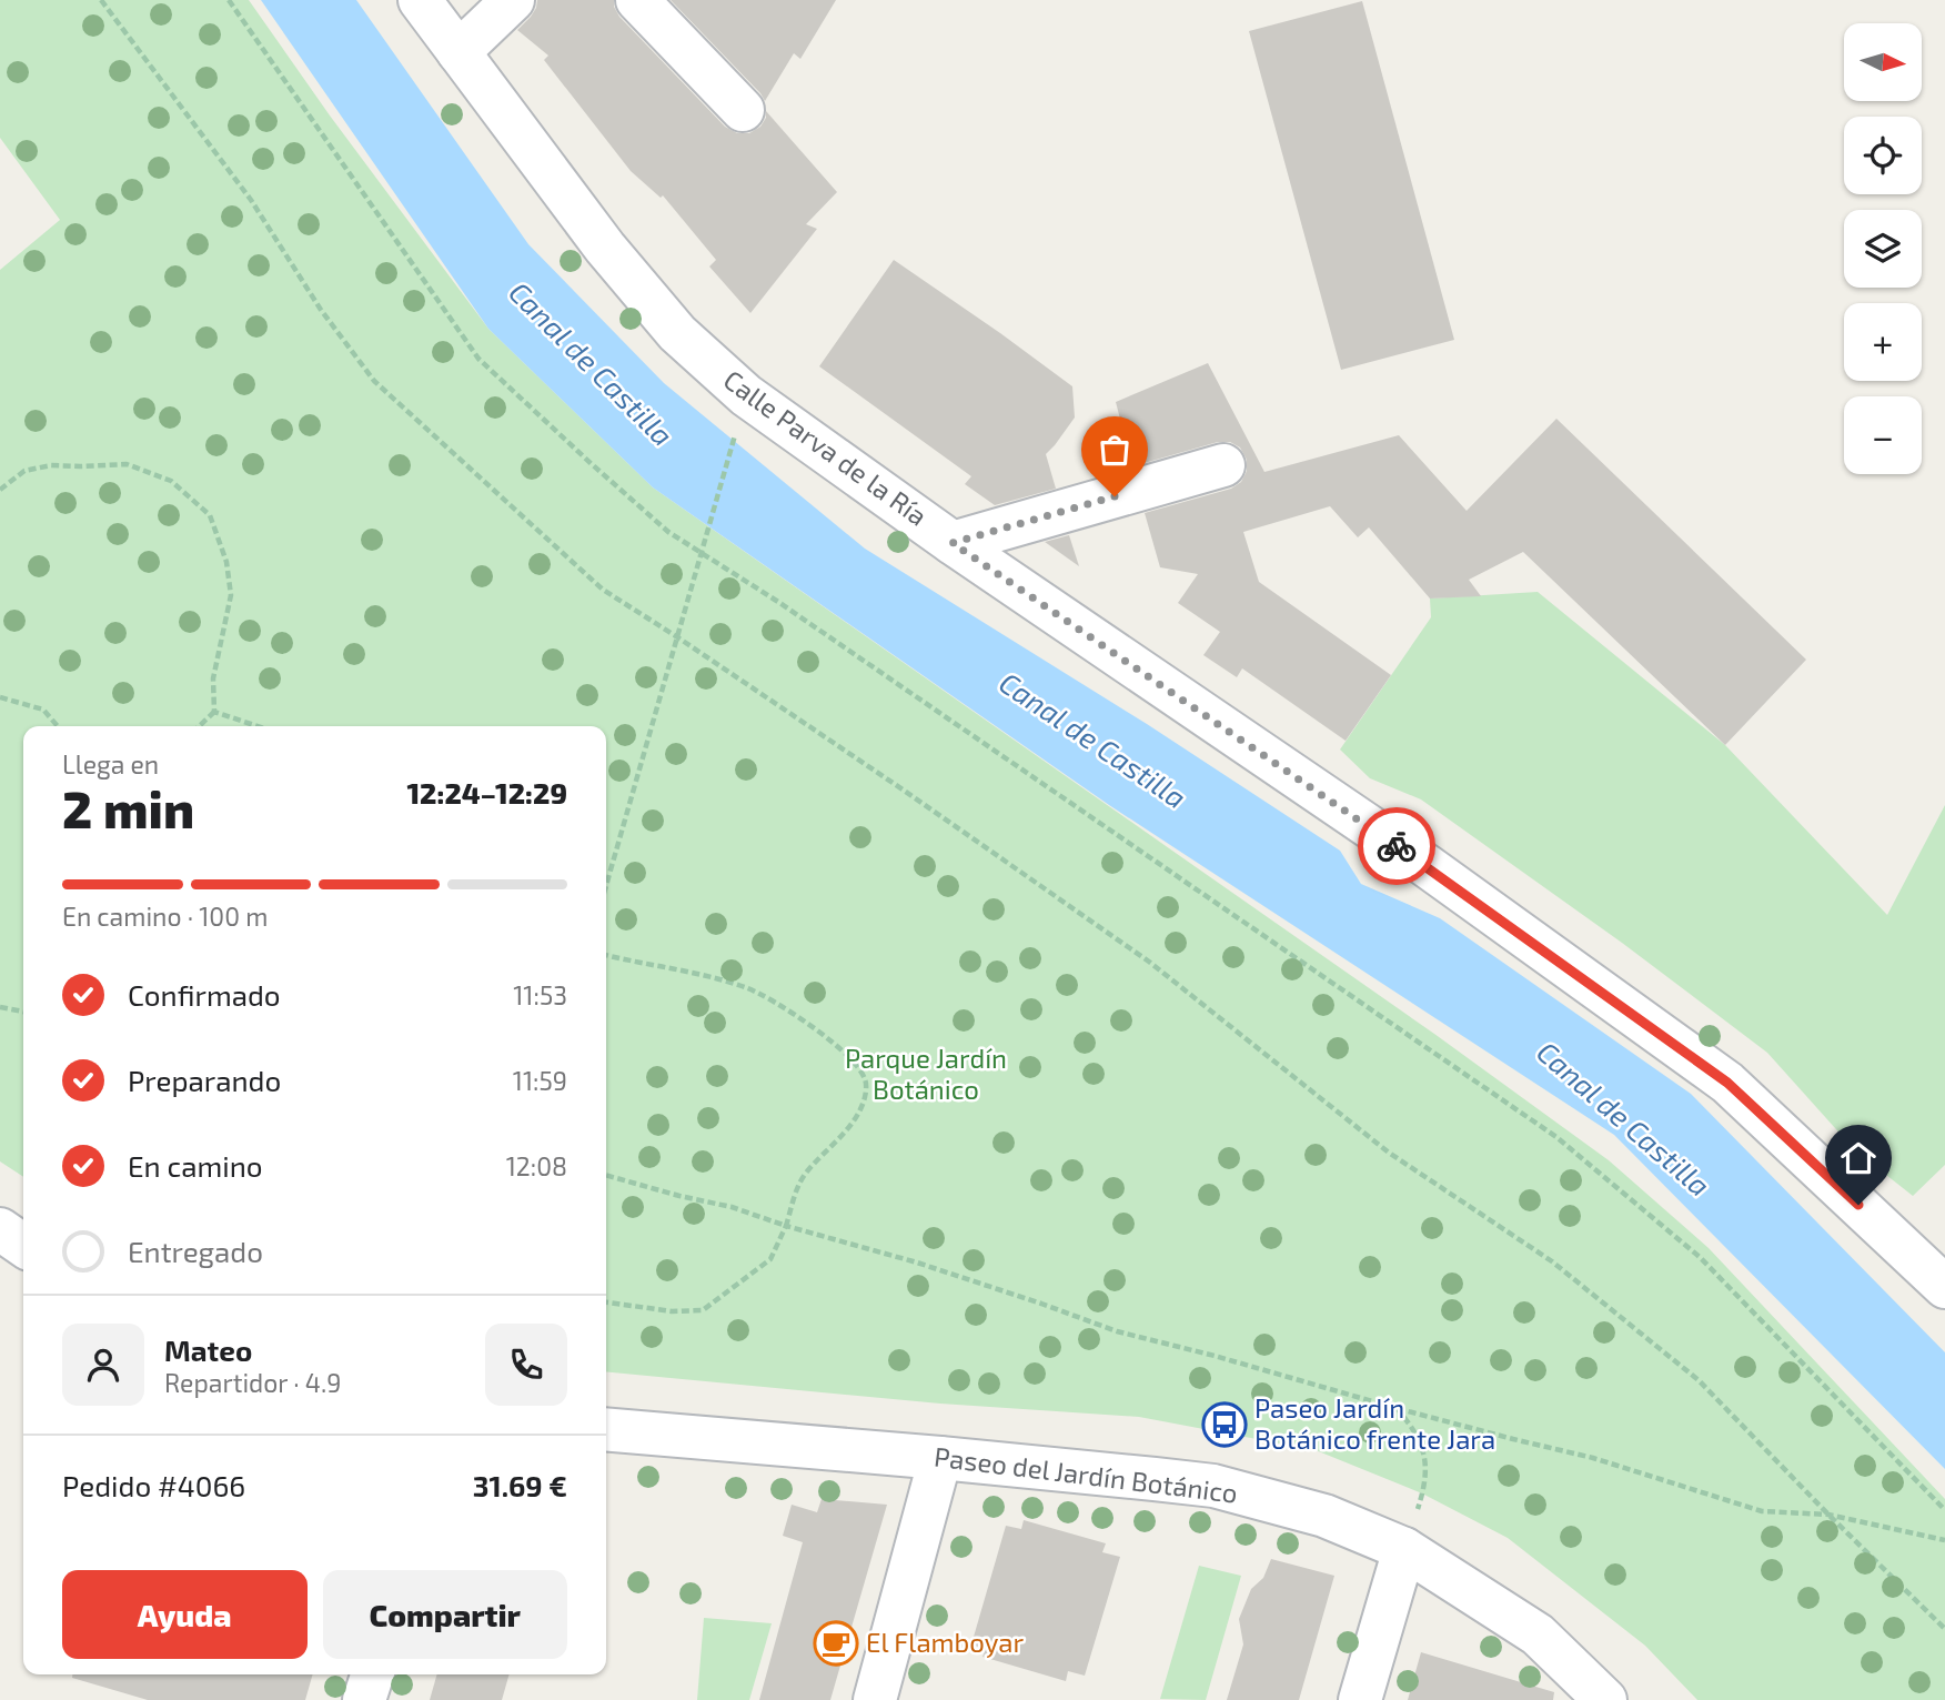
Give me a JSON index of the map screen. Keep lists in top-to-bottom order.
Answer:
{
  "streets": {
    "street": ["Calle Parva de la Ría", "Paseo del Jardín Botánico"]
  },
  "water": ["Canal de Castilla"],
  "parks": ["Parque Jardín Botánico"],
  "places": {
    "bus stop": ["Paseo Jardín Botánico frente Jara"],
    "cafe": ["El Flamboyar"]
  },
  "north": "right",
  "page": {
    "map_buttons": ["+", "−"],
    "heading": ["2 min", "Llega en", "12:24–12:29"],
    "panel": [
      "Mateo",
      "Repartidor · 4.9",
      "Pedido #4066",
      "31.69 €"
    ],
    "bar": "En camino · 100 m",
    "list": [
      ["Confirmado", "11:53"],
      ["Preparando", "11:59"],
      ["En camino", "12:08"],
      "Entregado"
    ],
    "buttons": ["Ayuda", "Compartir"]
  }
}
